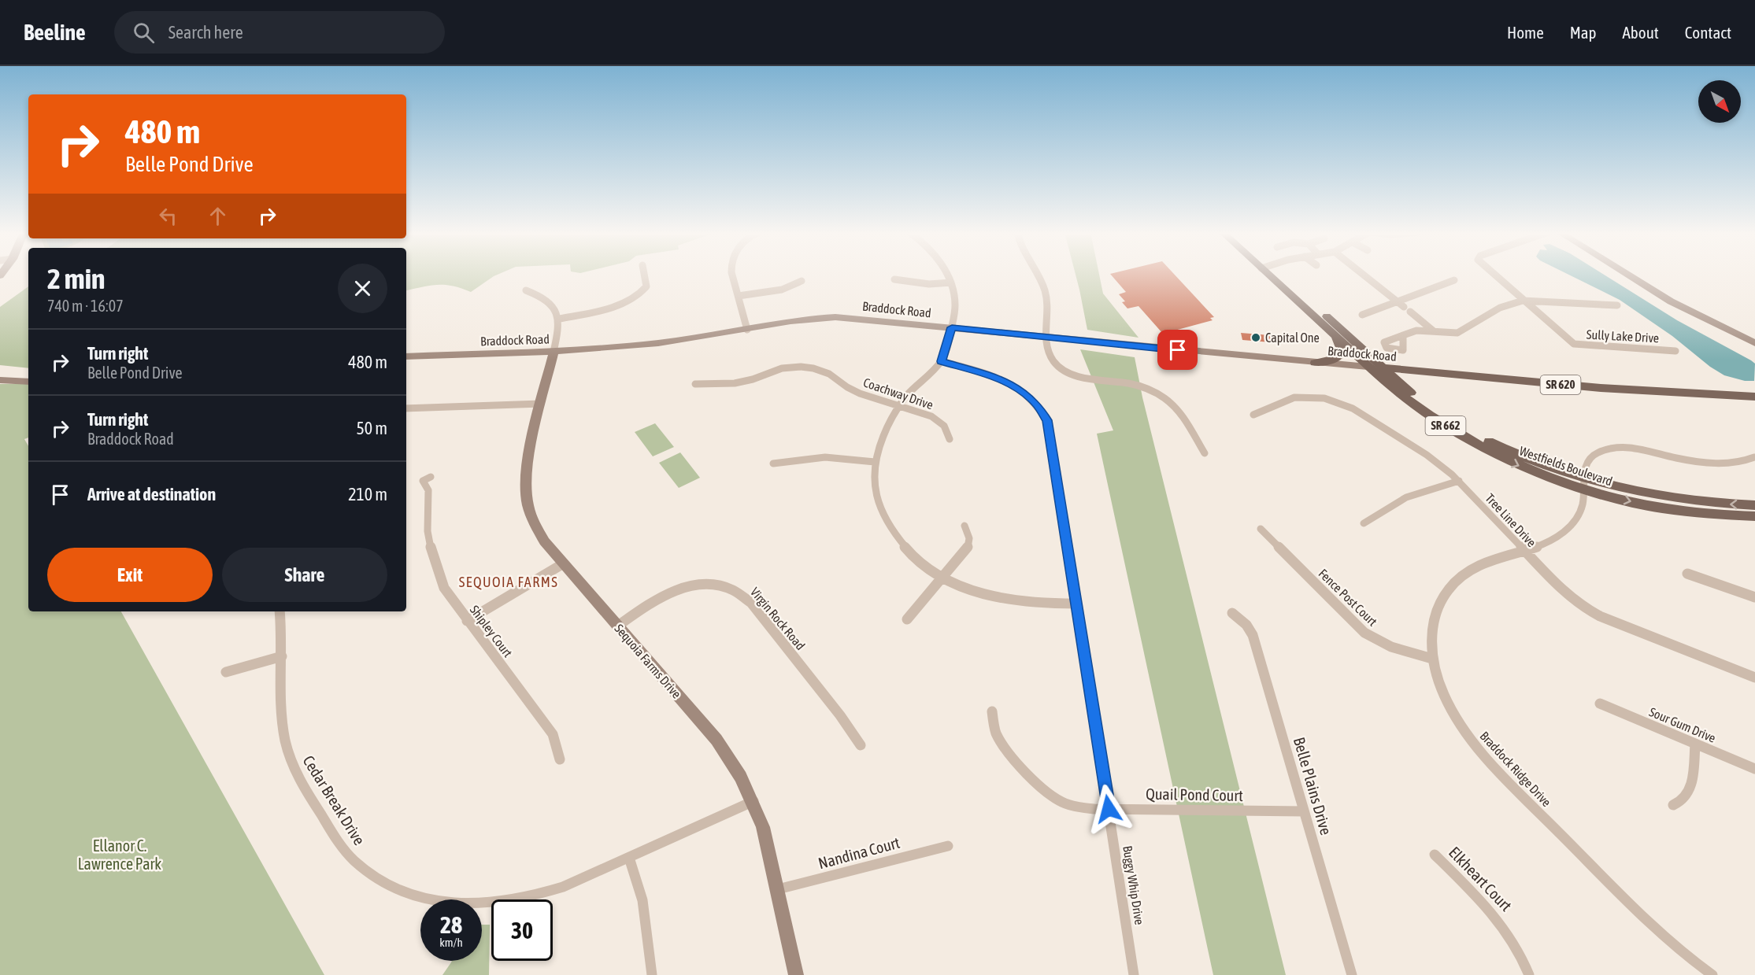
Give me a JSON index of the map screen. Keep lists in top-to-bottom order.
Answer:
{
  "streets": {
    "main road": [
      "Braddock Road",
      "SR 620",
      "SR 662",
      "Westfields Boulevard",
      "Sequoia Farms Drive"
    ],
    "street": [
      "Sully Lake Drive",
      "Coachway Drive",
      "Tree Line Drive",
      "Fence Post Court",
      "Virgin Rock Road",
      "Shipley Court",
      "Sour Gum Drive",
      "Braddock Ridge Drive",
      "Belle Plains Drive",
      "Quail Pond Court",
      "Cedar Break Drive",
      "Nandina Court",
      "Elkheart Court",
      "Buggy Whip Drive"
    ]
  },
  "crossings": [
    ["Braddock Road", "SR 662"],
    ["Braddock Road", "Westfields Boulevard"],
    ["Braddock Road", "Sequoia Farms Drive"],
    ["SR 662", "Westfields Boulevard"],
    ["Westfields Boulevard", "Braddock Ridge Drive"],
    ["Tree Line Drive", "Braddock Ridge Drive"],
    ["Fence Post Court", "Braddock Ridge Drive"],
    ["Virgin Rock Road", "Sequoia Farms Drive"],
    ["Sequoia Farms Drive", "Cedar Break Drive"],
    ["Sequoia Farms Drive", "Nandina Court"],
    ["Belle Plains Drive", "Quail Pond Court"],
    ["Quail Pond Court", "Buggy Whip Drive"]
  ],
  "districts": ["SEQUOIA FARMS"],
  "parks": ["Ellanor C. Lawrence Park"],
  "places": ["Capital One"],
  "north": "bottom right",
  "page": {
    "header": "Beeline",
    "search": "Search here",
    "nav": [
      "Home",
      "Map",
      "About",
      "Contact"
    ],
    "turn": ["480 m", "Belle Pond Drive"],
    "heading": ["2 min", "740 m · 16:07"],
    "list": [
      {
        "name": "Turn right",
        "note": "Belle Pond Drive",
        "value": "480 m"
      },
      {
        "name": "Turn right",
        "note": "Braddock Road",
        "value": "50 m"
      },
      {
        "name": "Arrive at destination",
        "value": "210 m"
      }
    ],
    "buttons": ["Exit", "Share"],
    "speed": "28 km/h",
    "limit": "30"
  }
}
